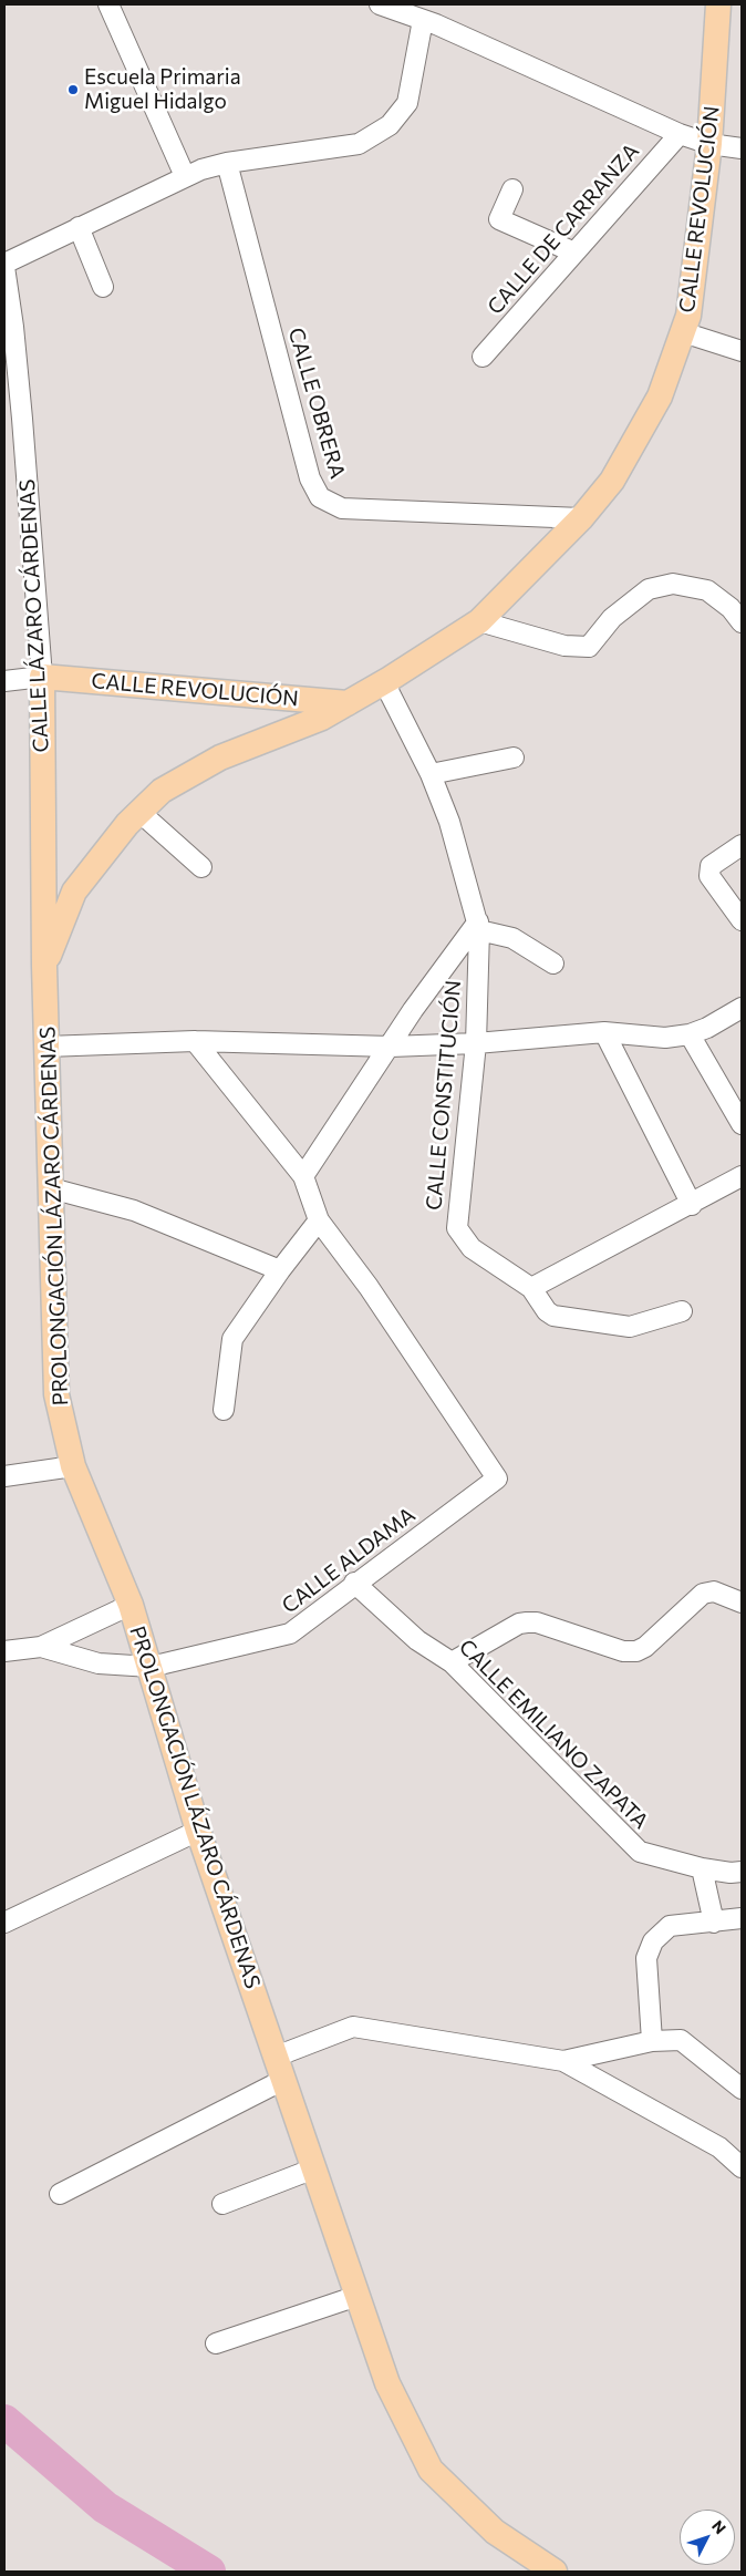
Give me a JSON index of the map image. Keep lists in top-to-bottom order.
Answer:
{
  "streets": {
    "main road": ["CALLE REVOLUCIÓN", "CALLE LÁZARO CÁRDENAS", "PROLONGACIÓN LÁZARO CÁRDENAS"],
    "street": [
      "CALLE DE CARRANZA",
      "CALLE OBRERA",
      "CALLE CONSTITUCIÓN",
      "CALLE ALDAMA",
      "CALLE EMILIANO ZAPATA"
    ]
  },
  "crossings": [
    ["CALLE REVOLUCIÓN", "CALLE OBRERA"],
    ["CALLE REVOLUCIÓN", "CALLE LÁZARO CÁRDENAS"],
    ["CALLE REVOLUCIÓN", "CALLE CONSTITUCIÓN"],
    ["CALLE REVOLUCIÓN", "PROLONGACIÓN LÁZARO CÁRDENAS"],
    ["CALLE LÁZARO CÁRDENAS", "PROLONGACIÓN LÁZARO CÁRDENAS"],
    ["PROLONGACIÓN LÁZARO CÁRDENAS", "CALLE ALDAMA"],
    ["CALLE ALDAMA", "CALLE EMILIANO ZAPATA"]
  ],
  "places": ["Escuela Primaria Miguel Hidalgo"],
  "north": "top right"
}
